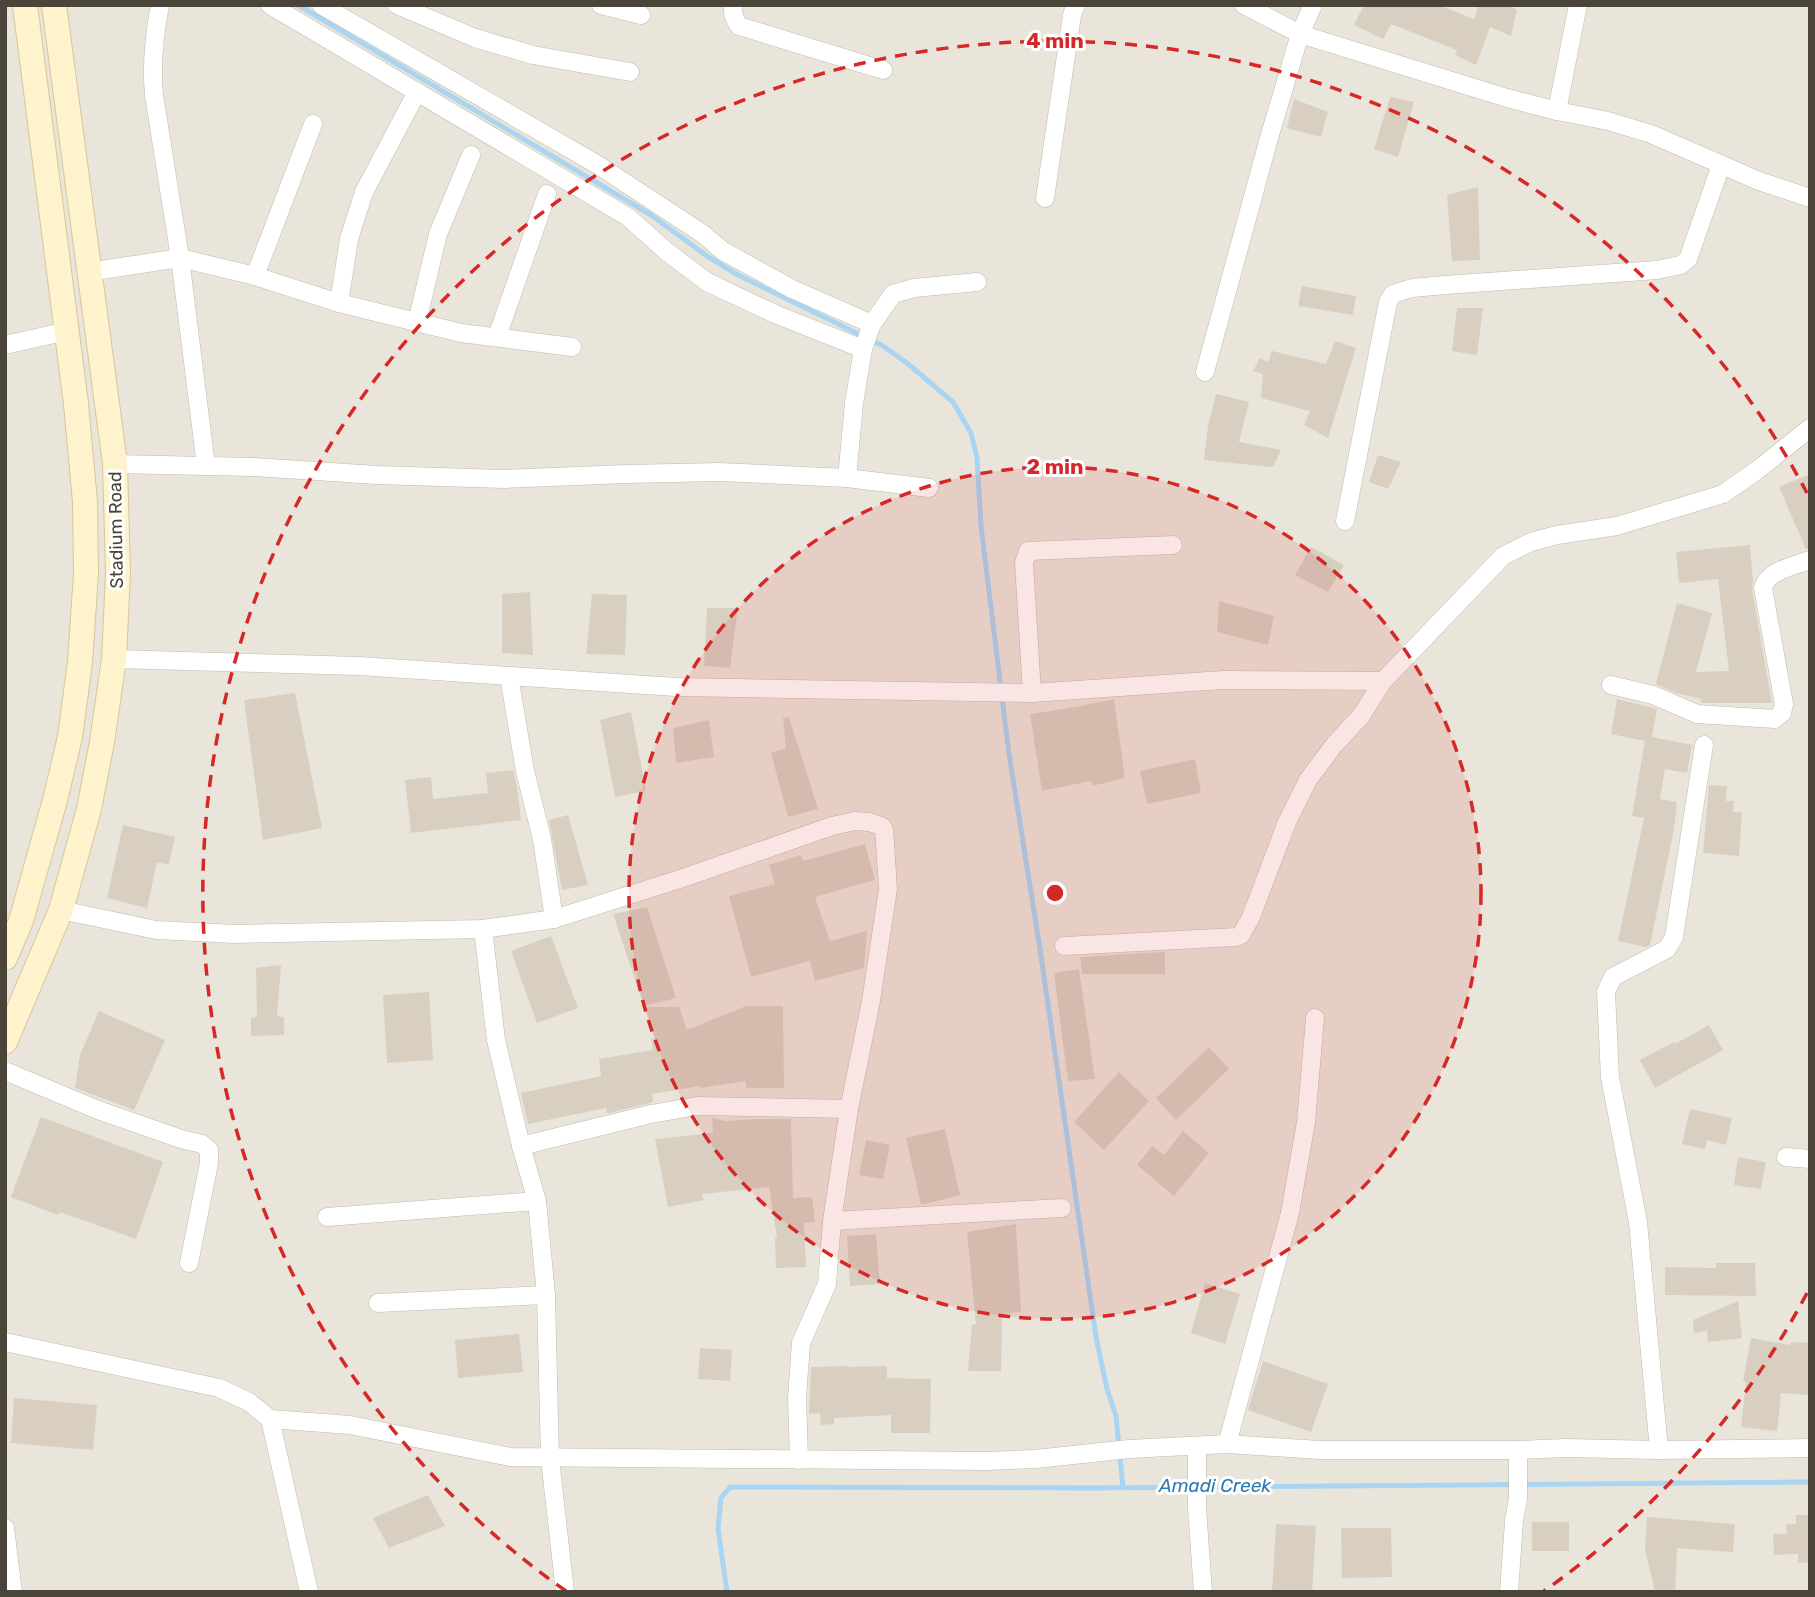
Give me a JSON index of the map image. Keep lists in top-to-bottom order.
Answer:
{
  "streets": {
    "main road": ["Stadium Road"]
  },
  "water": ["Amadi Creek"],
  "rings": ["4 min", "2 min"]
}
